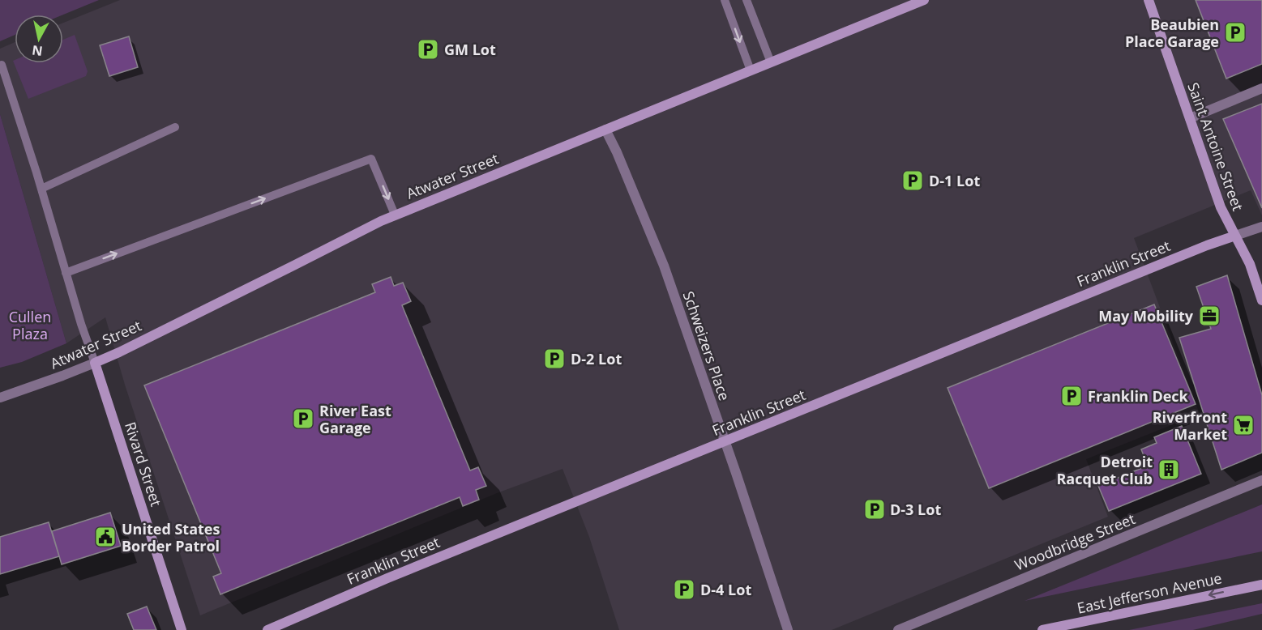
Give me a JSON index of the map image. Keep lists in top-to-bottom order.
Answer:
{
  "streets": {
    "street": [
      "Saint Antoine Street",
      "Atwater Street",
      "Franklin Street",
      "Schweizers Place",
      "Rivard Street",
      "Woodbridge Street",
      "East Jefferson Avenue"
    ]
  },
  "crossings": [
    ["Saint Antoine Street", "Franklin Street"],
    ["Atwater Street", "Schweizers Place"],
    ["Atwater Street", "Rivard Street"],
    ["Franklin Street", "Schweizers Place"]
  ],
  "one_way": ["East Jefferson Avenue"],
  "parks": ["Cullen Plaza"],
  "places": {
    "parking": [
      "Beaubien Place Garage",
      "GM Lot",
      "D-1 Lot",
      "D-2 Lot",
      "Franklin Deck",
      "River East Garage",
      "D-3 Lot",
      "D-4 Lot"
    ],
    "office": ["May Mobility"],
    "supermarket": ["Riverfront Market"],
    "building": ["Detroit Racquet Club"],
    "public building": ["United States Border Patrol"]
  },
  "north": "bottom"
}
